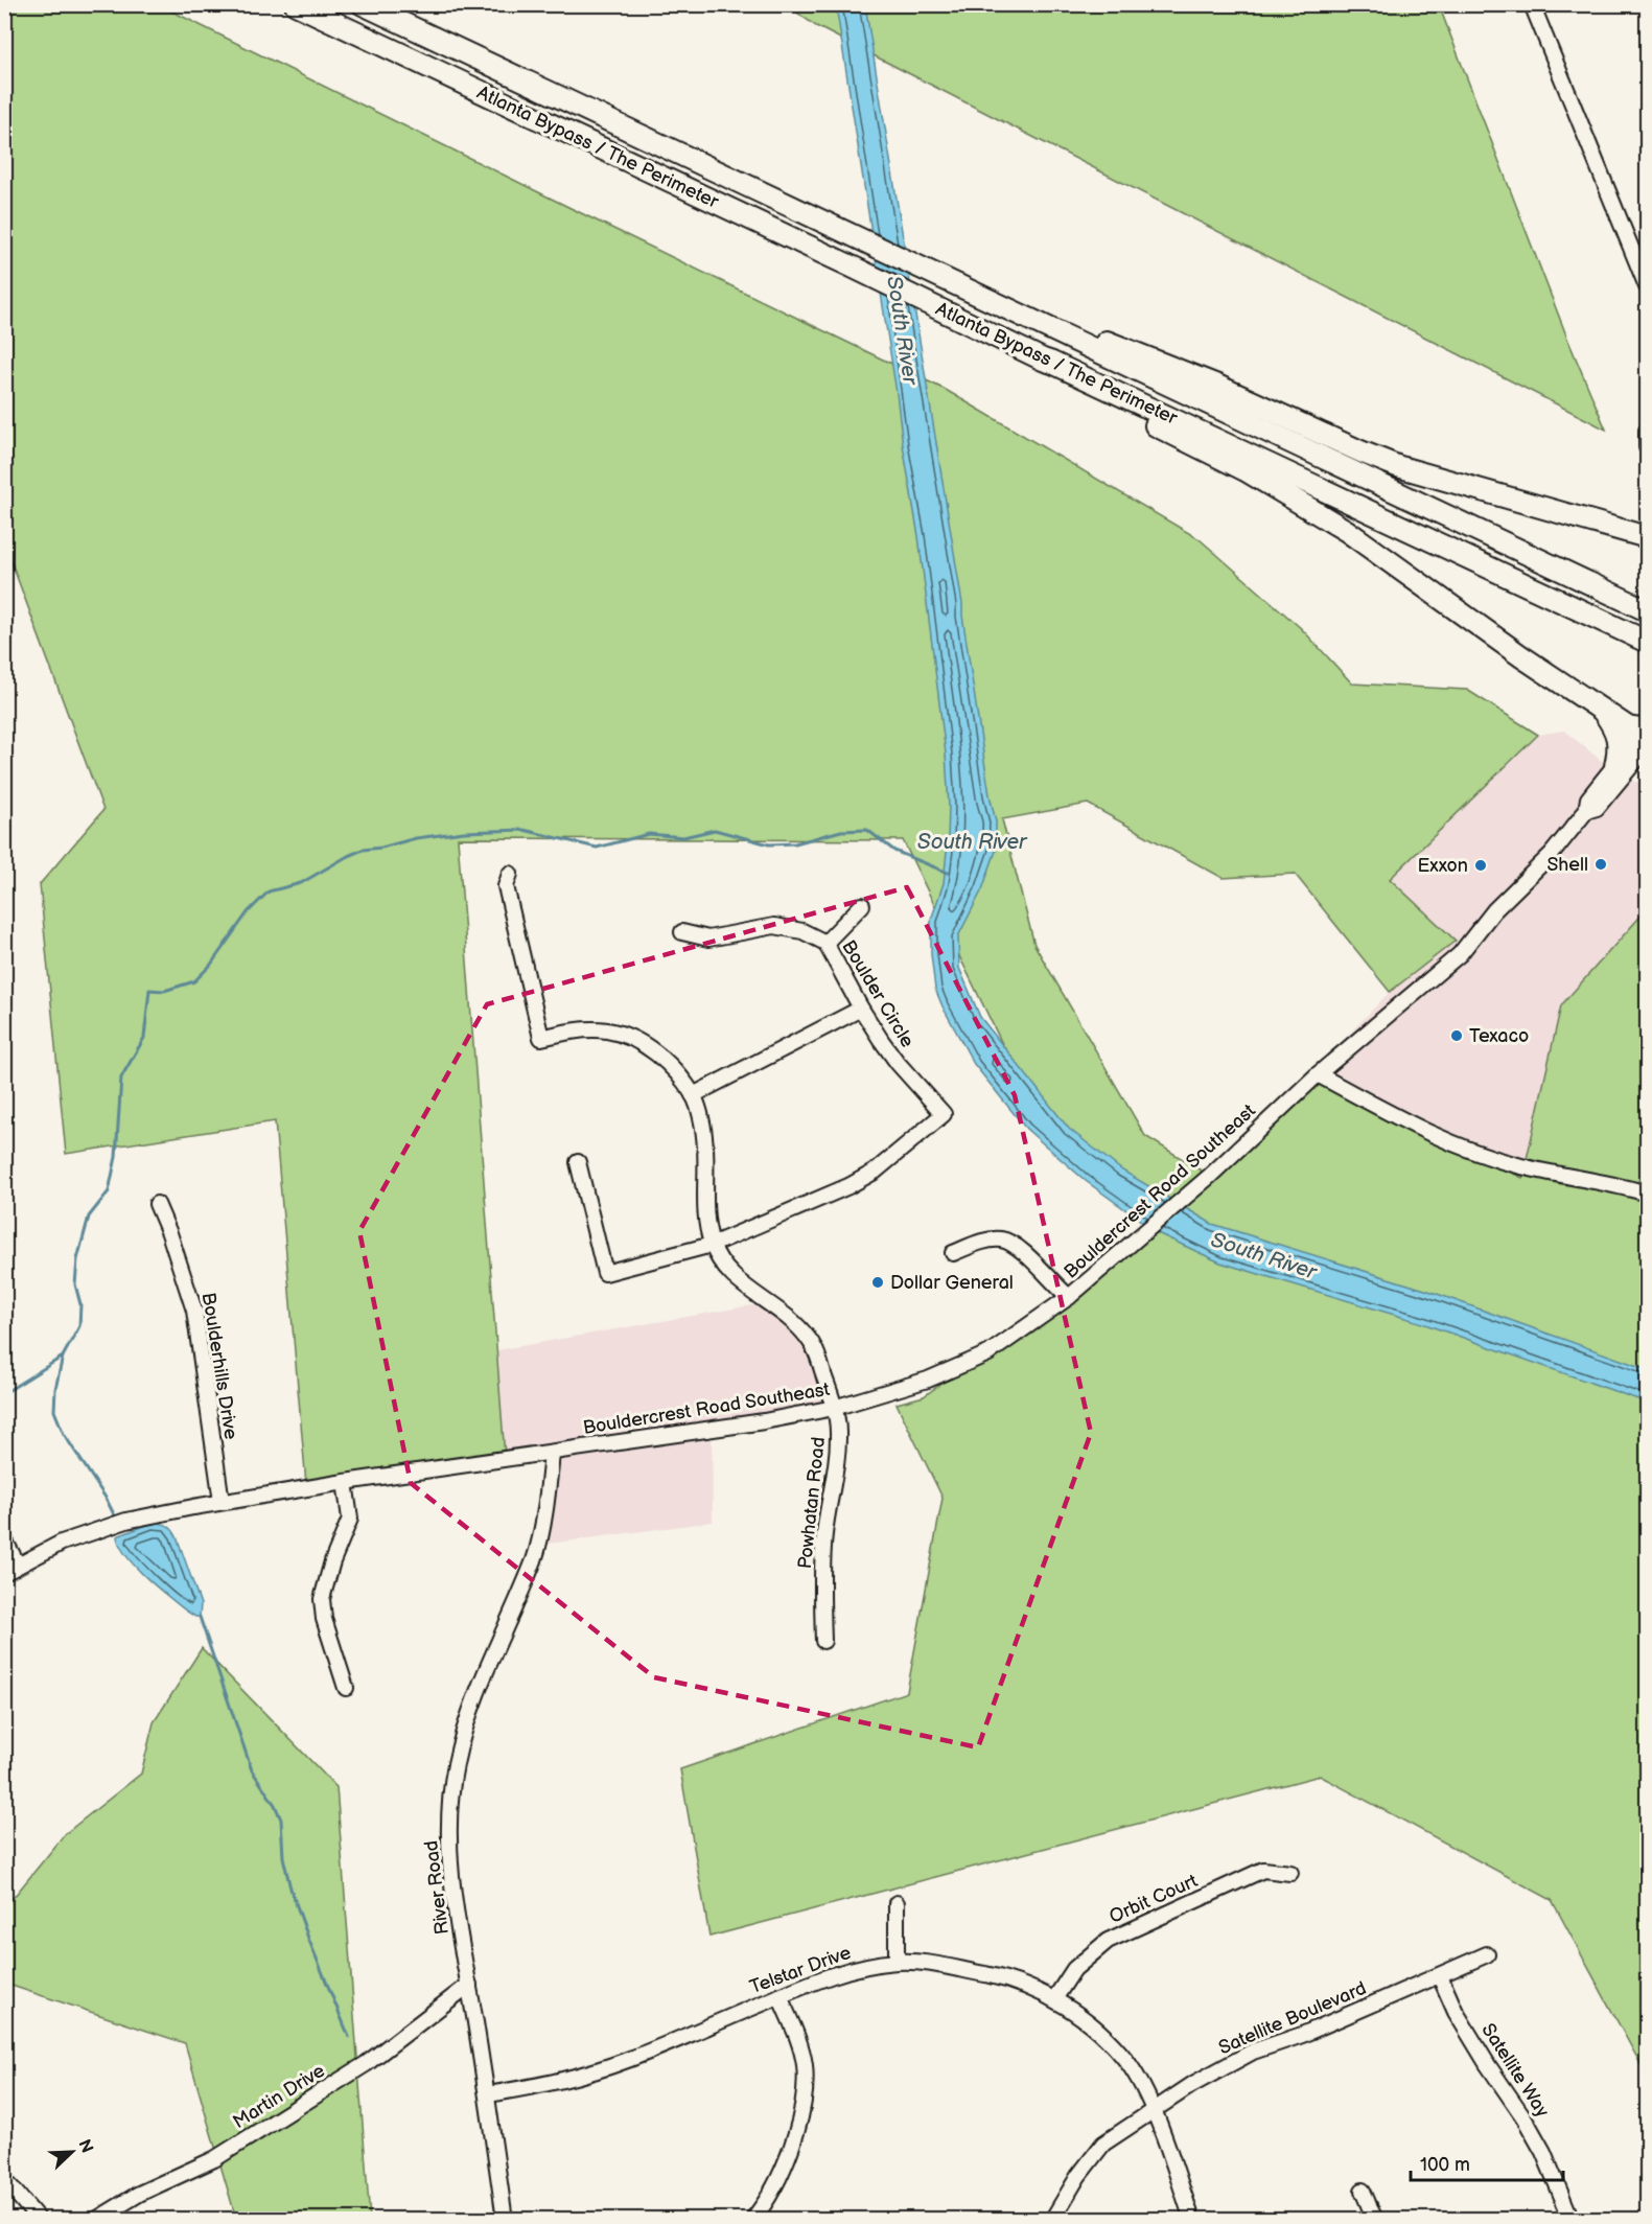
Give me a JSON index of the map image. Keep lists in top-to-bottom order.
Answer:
{
  "streets": {
    "highway": ["Atlanta Bypass / The Perimeter"],
    "street": [
      "Boulder Circle",
      "Bouldercrest Road Southeast",
      "Boulderhills Drive",
      "Powhatan Road",
      "River Road",
      "Orbit Court",
      "Telstar Drive",
      "Satellite Boulevard",
      "Satellite Way",
      "Martin Drive"
    ]
  },
  "crossings": [
    ["Boulder Circle", "Powhatan Road"],
    ["Bouldercrest Road Southeast", "Boulderhills Drive"],
    ["Bouldercrest Road Southeast", "Powhatan Road"],
    ["Bouldercrest Road Southeast", "River Road"],
    ["River Road", "Telstar Drive"],
    ["River Road", "Martin Drive"],
    ["Orbit Court", "Telstar Drive"],
    ["Telstar Drive", "Satellite Boulevard"],
    ["Satellite Boulevard", "Satellite Way"]
  ],
  "water": ["South River"],
  "places": [
    "Shell",
    "Exxon",
    "Texaco",
    "Dollar General"
  ],
  "scale_bar": "100 m",
  "north": "top right"
}
